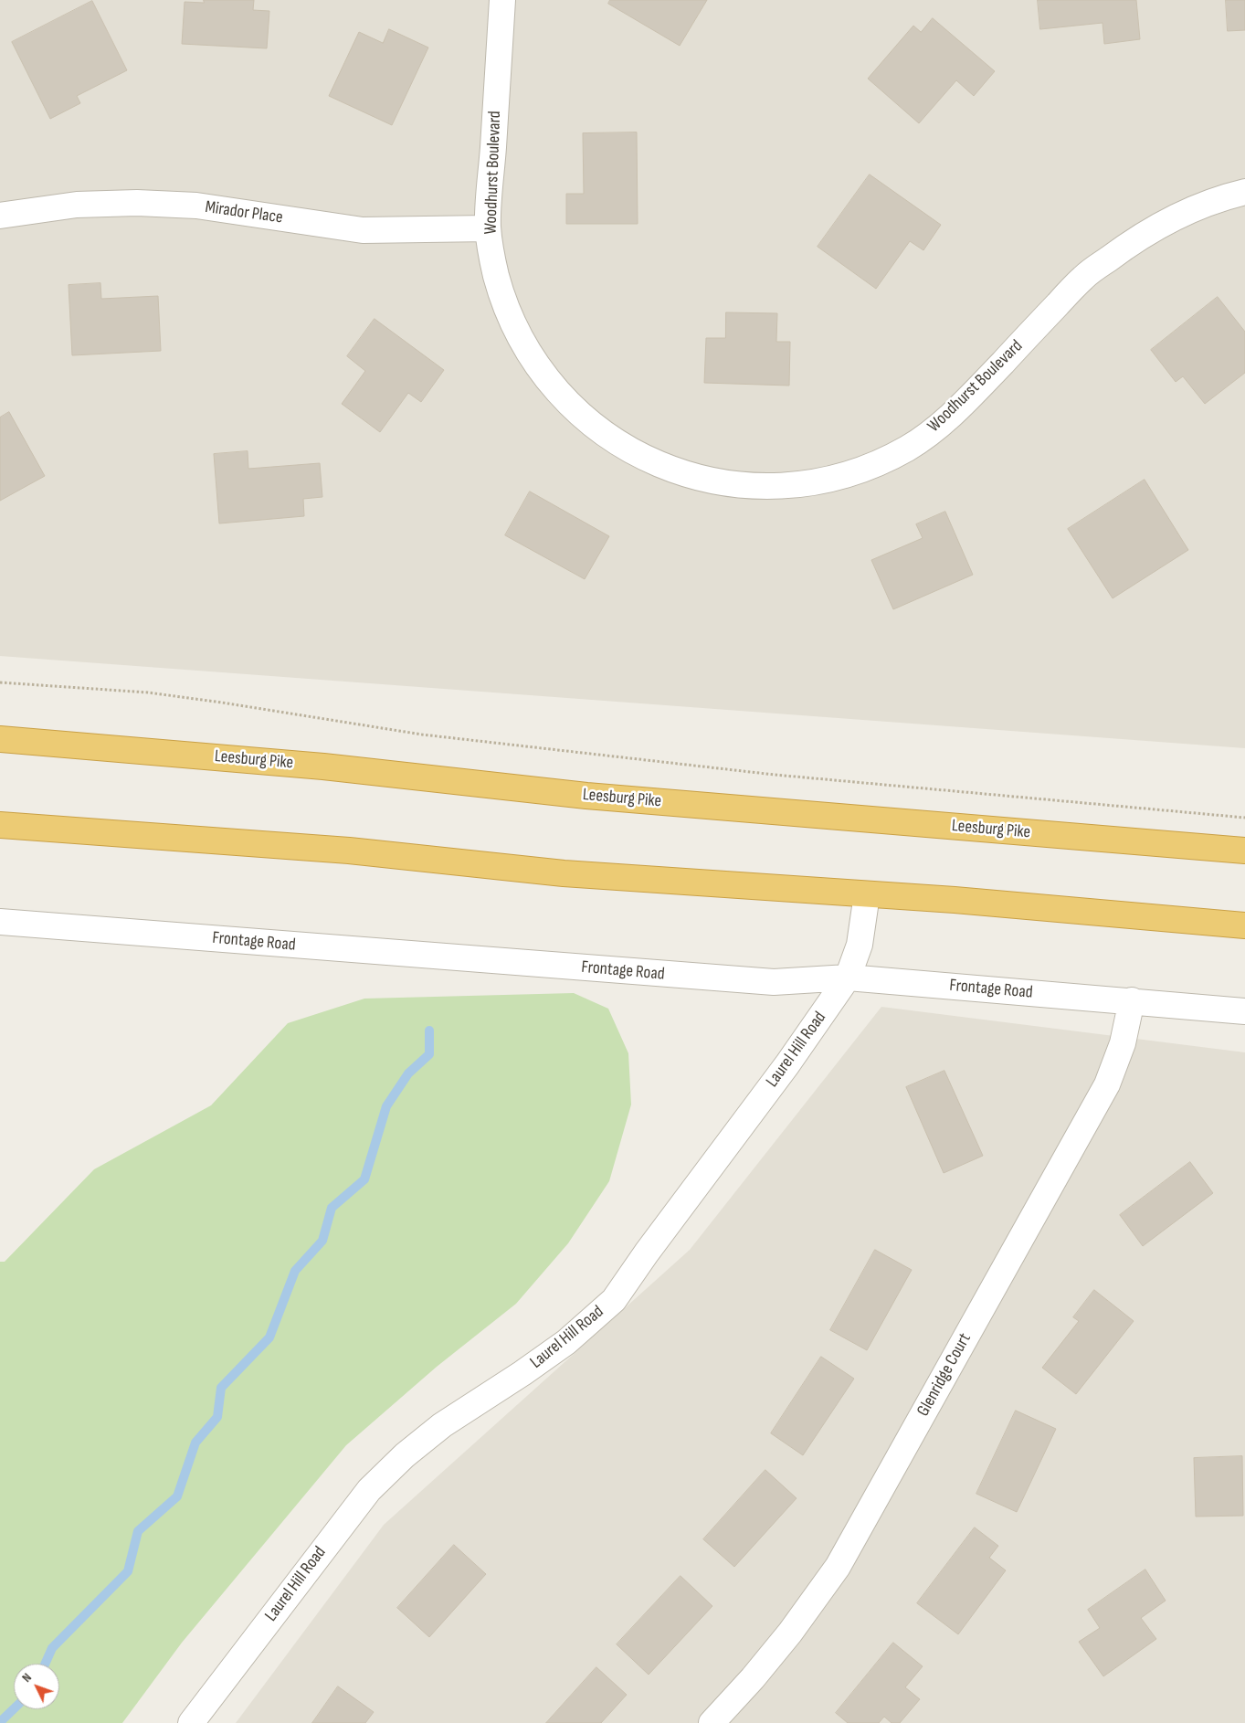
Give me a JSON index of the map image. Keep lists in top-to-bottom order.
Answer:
{
  "streets": {
    "highway": ["Leesburg Pike"],
    "street": [
      "Woodhurst Boulevard",
      "Mirador Place",
      "Frontage Road",
      "Laurel Hill Road",
      "Glenridge Court"
    ]
  },
  "crossings": [
    ["Woodhurst Boulevard", "Mirador Place"],
    ["Frontage Road", "Laurel Hill Road"],
    ["Frontage Road", "Glenridge Court"]
  ],
  "north": "top left"
}
